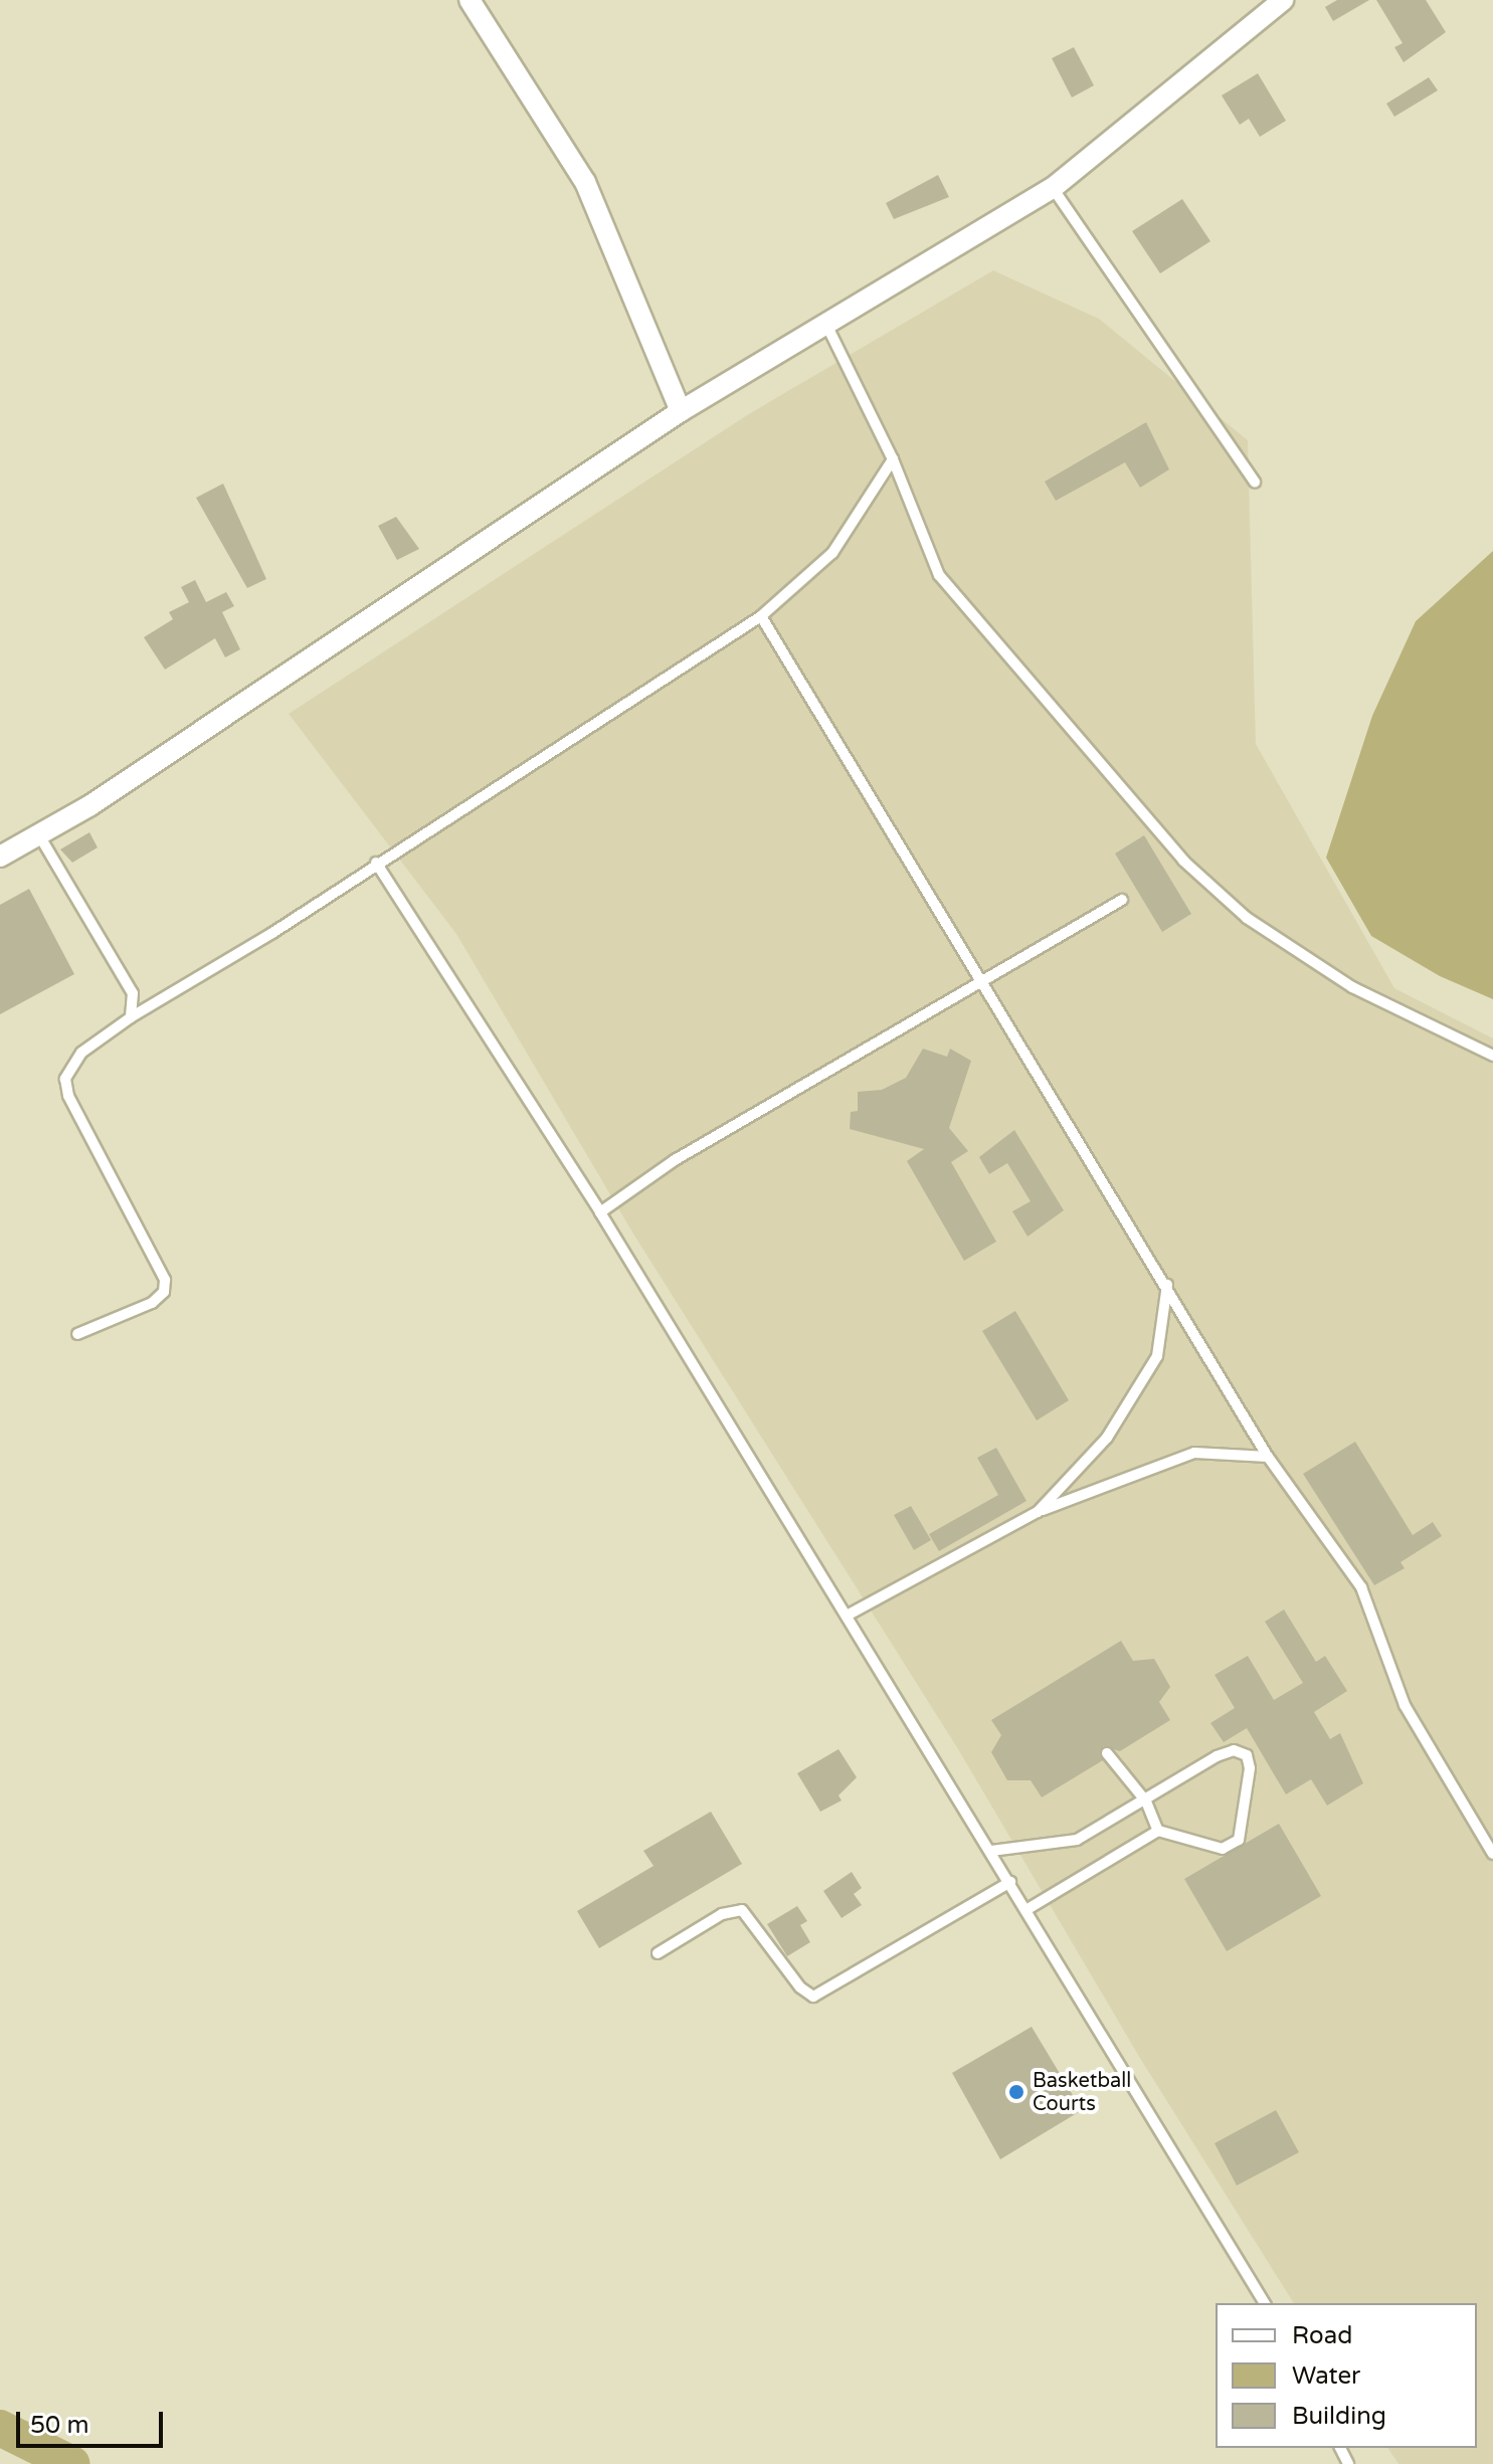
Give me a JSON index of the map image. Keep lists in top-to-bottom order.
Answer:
{
  "places": ["Basketball Courts"],
  "legend": ["Road", "Water", "Building"],
  "scale_bar": "50 m"
}
